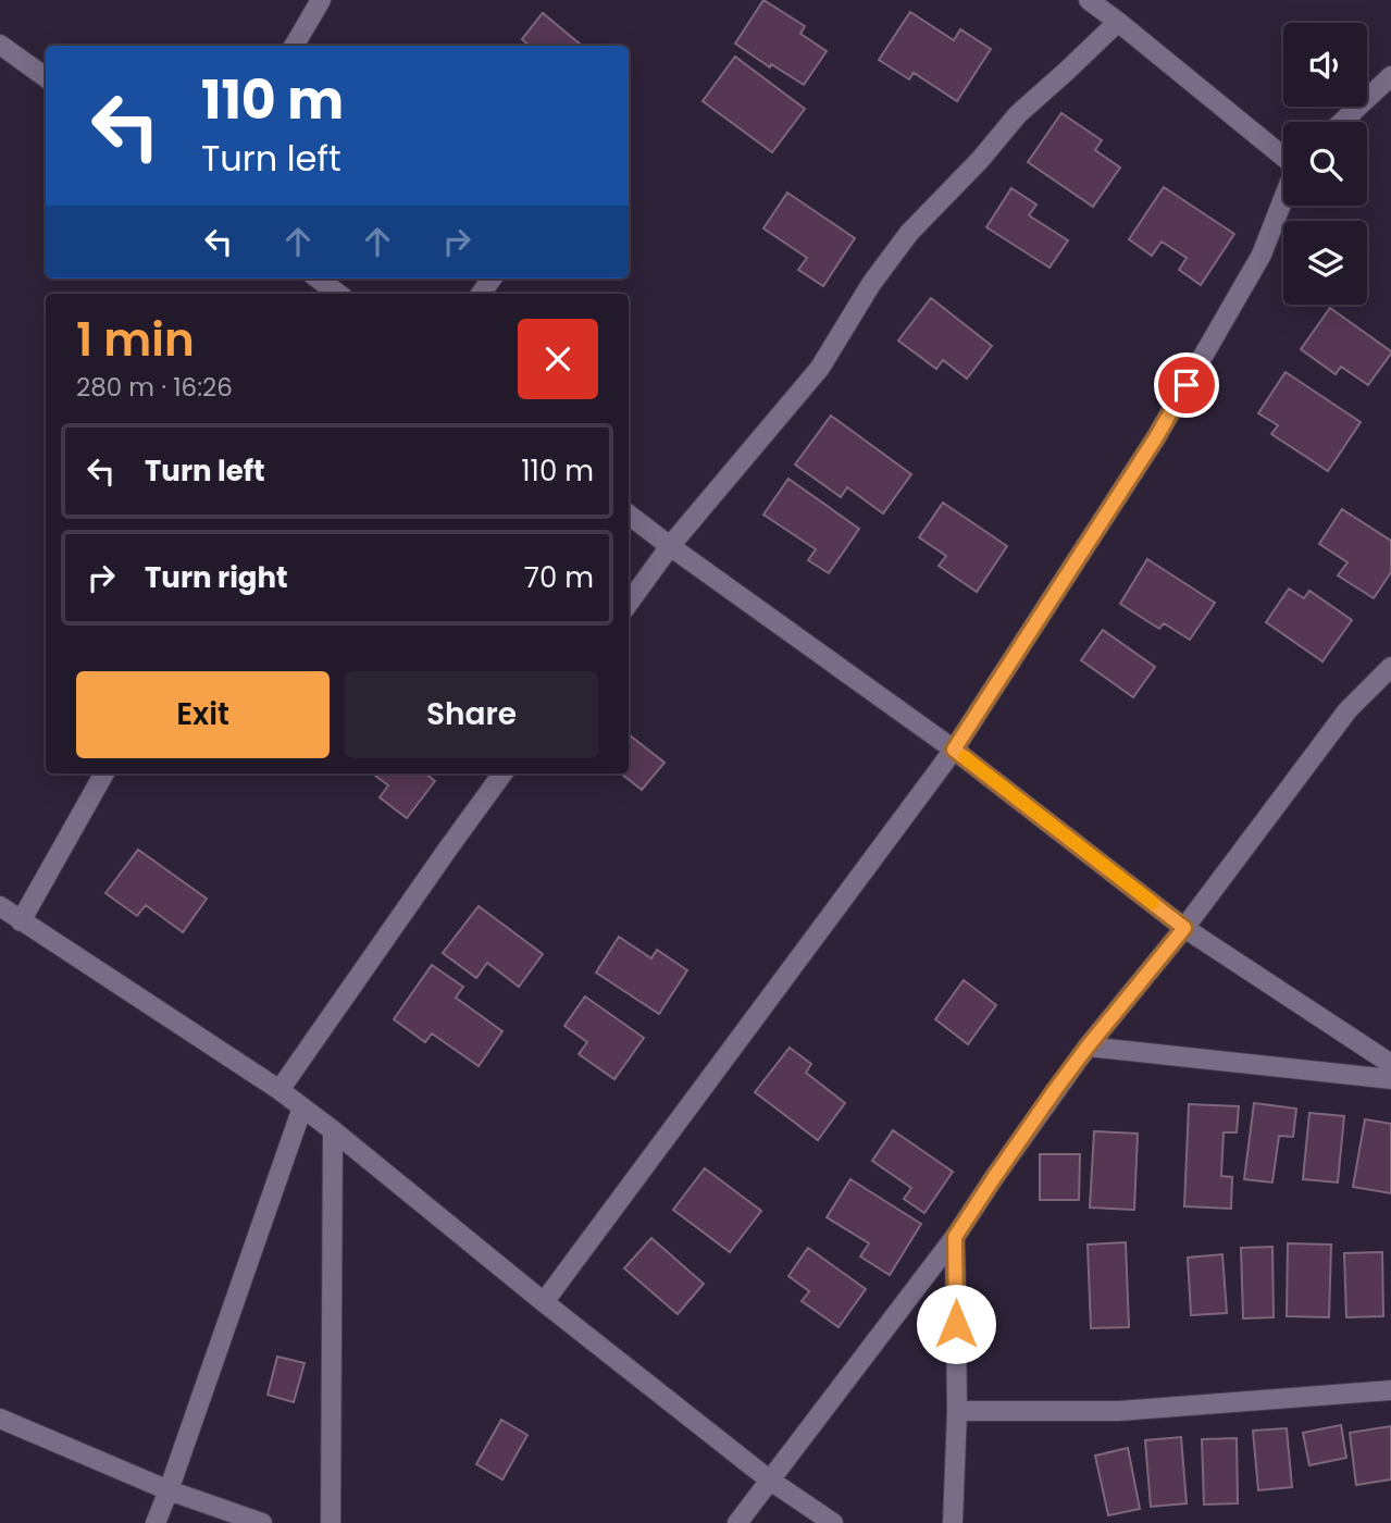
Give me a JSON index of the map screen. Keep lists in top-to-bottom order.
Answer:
{
  "page": {
    "turn": ["110 m", "Turn left"],
    "heading": ["1 min", "280 m · 16:26"],
    "list": [
      {
        "name": "Turn left",
        "value": "110 m"
      },
      {
        "name": "Turn right",
        "value": "70 m"
      }
    ],
    "buttons": ["Exit", "Share"]
  }
}
